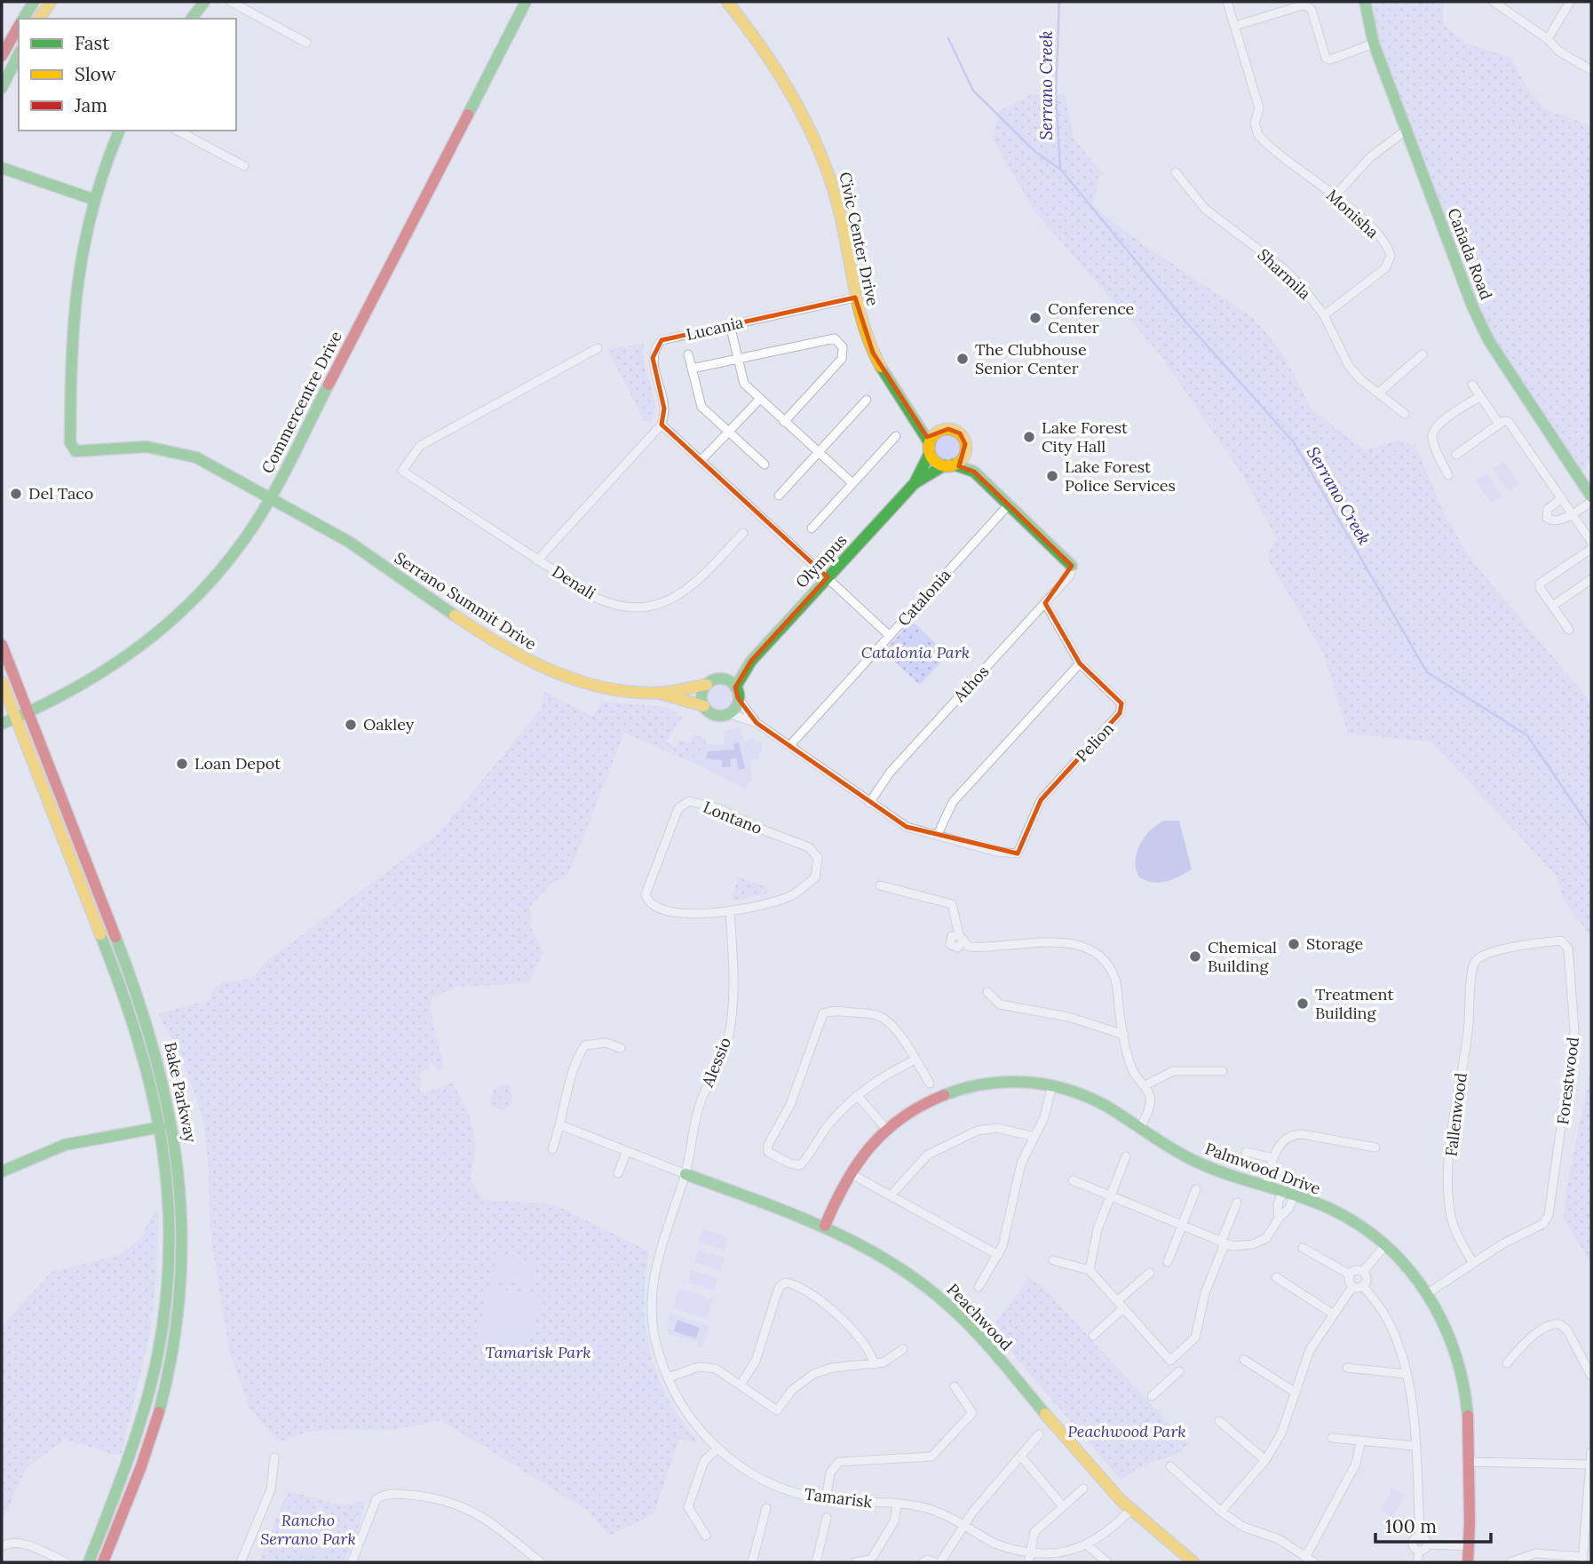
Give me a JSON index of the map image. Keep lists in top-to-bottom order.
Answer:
{
  "streets": {
    "street": [
      "Monisha",
      "Civic Center Drive",
      "Cañada Road",
      "Sharmila",
      "Lucania",
      "Commercentre Drive",
      "Olympus",
      "Denali",
      "Catalonia",
      "Serrano Summit Drive",
      "Athos",
      "Pelion",
      "Lontano",
      "Alessio",
      "Forestwood",
      "Bake Parkway",
      "Fallenwood",
      "Palmwood Drive",
      "Peachwood",
      "Tamarisk"
    ]
  },
  "crossings": [
    ["Monisha", "Sharmila"],
    ["Civic Center Drive", "Lucania"],
    ["Civic Center Drive", "Olympus"],
    ["Civic Center Drive", "Catalonia"],
    ["Civic Center Drive", "Athos"],
    ["Commercentre Drive", "Serrano Summit Drive"],
    ["Commercentre Drive", "Bake Parkway"],
    ["Olympus", "Serrano Summit Drive"],
    ["Catalonia", "Serrano Summit Drive"],
    ["Serrano Summit Drive", "Athos"],
    ["Serrano Summit Drive", "Pelion"],
    ["Athos", "Pelion"],
    ["Lontano", "Alessio"],
    ["Alessio", "Peachwood"],
    ["Alessio", "Tamarisk"],
    ["Forestwood", "Fallenwood"],
    ["Palmwood Drive", "Peachwood"],
    ["Peachwood", "Tamarisk"]
  ],
  "water": ["Serrano Creek"],
  "parks": [
    "Catalonia Park",
    "Tamarisk Park",
    "Peachwood Park",
    "Rancho Serrano Park"
  ],
  "places": [
    "Conference Center",
    "The Clubhouse Senior Center",
    "Lake Forest City Hall",
    "Lake Forest Police Services",
    "Del Taco",
    "Oakley",
    "Loan Depot",
    "Storage",
    "Chemical Building",
    "Treatment Building"
  ],
  "legend": ["Fast", "Slow", "Jam"],
  "scale_bar": "100 m"
}
